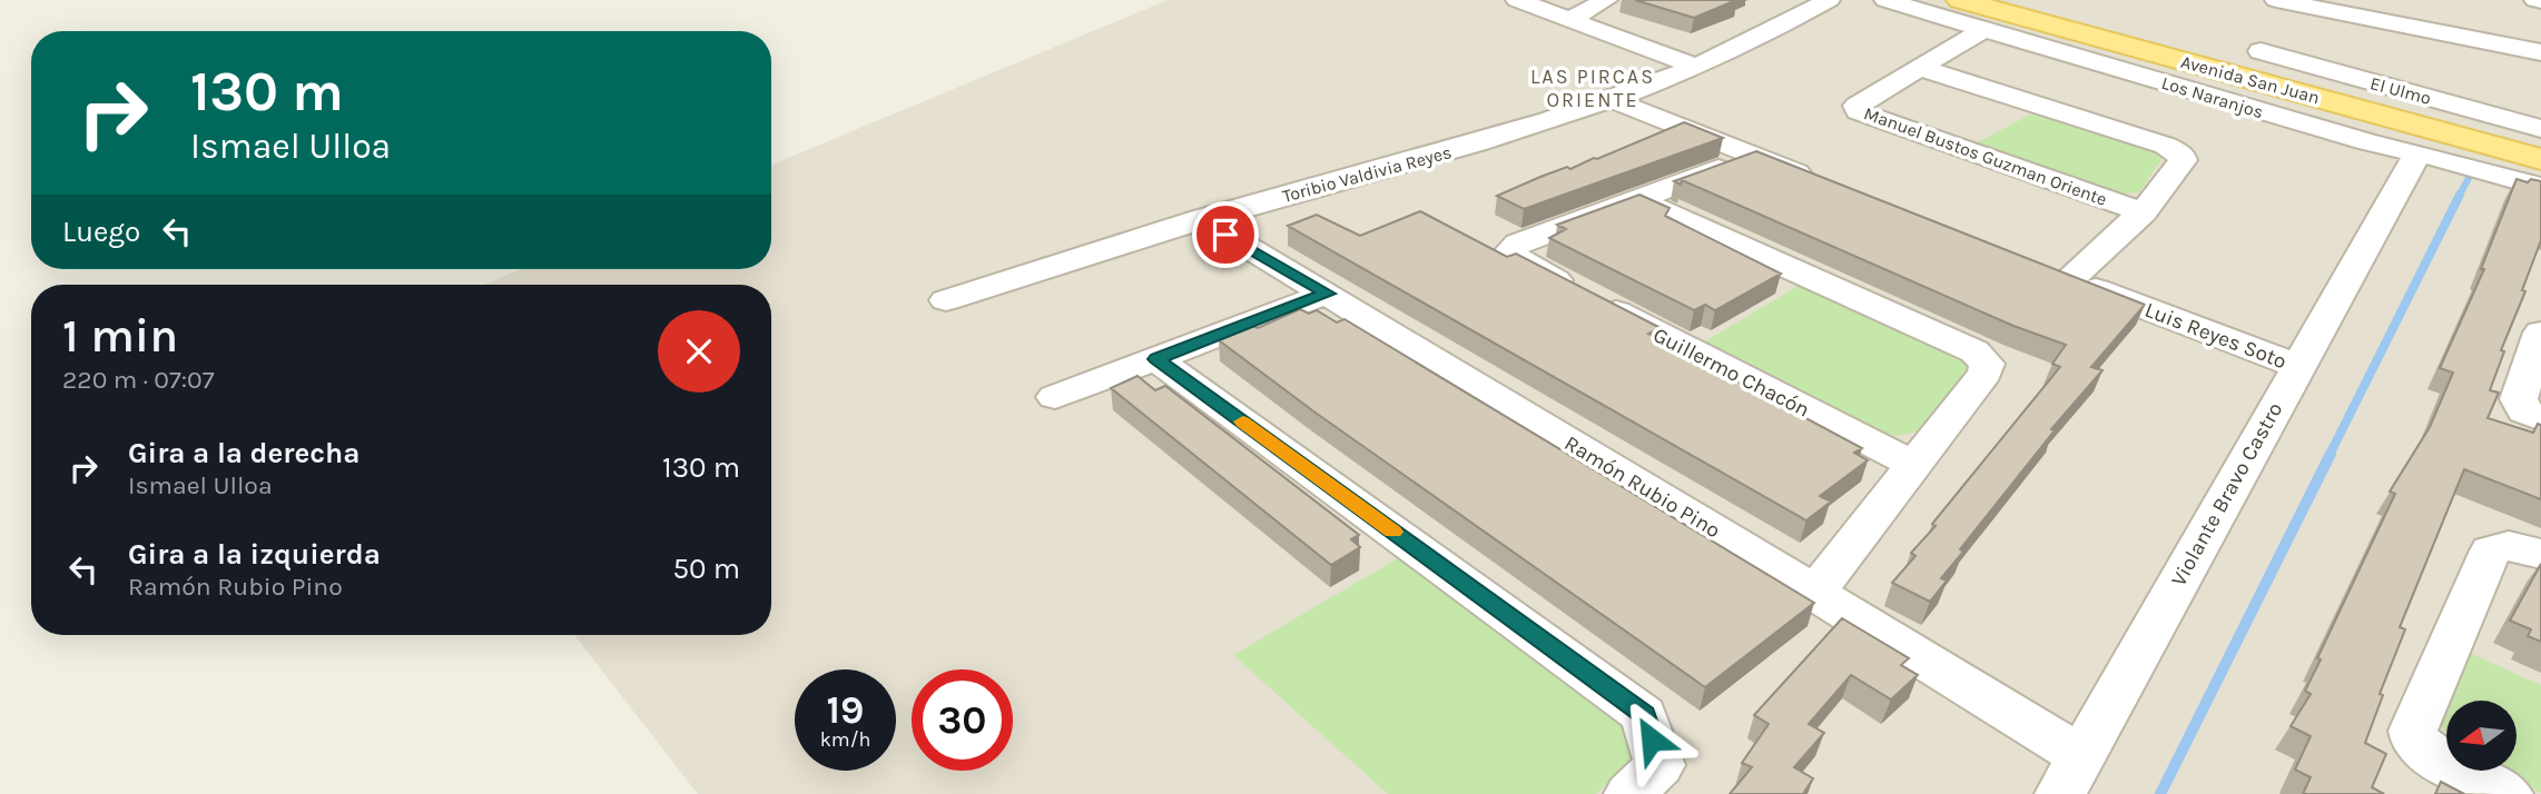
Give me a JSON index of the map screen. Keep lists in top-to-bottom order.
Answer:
{
  "streets": {
    "main road": ["Avenida San Juan"],
    "street": [
      "El Ulmo",
      "Los Naranjos",
      "Manuel Bustos Guzman Oriente",
      "Toribio Valdivia Reyes",
      "Luis Reyes Soto",
      "Guillermo Chacón",
      "Ramón Rubio Pino",
      "Violante Bravo Castro"
    ]
  },
  "crossings": [
    ["Avenida San Juan", "El Ulmo"],
    ["Los Naranjos", "Manuel Bustos Guzman Oriente"],
    ["Los Naranjos", "Violante Bravo Castro"],
    ["Manuel Bustos Guzman Oriente", "Luis Reyes Soto"],
    ["Toribio Valdivia Reyes", "Ramón Rubio Pino"],
    ["Luis Reyes Soto", "Violante Bravo Castro"],
    ["Ramón Rubio Pino", "Violante Bravo Castro"]
  ],
  "districts": ["LAS PIRCAS ORIENTE"],
  "north": "left",
  "page": {
    "turn": ["130 m", "Ismael Ulloa"],
    "then": "Luego",
    "heading": ["1 min", "220 m · 07:07"],
    "list": [
      {
        "name": "Gira a la derecha",
        "note": "Ismael Ulloa",
        "value": "130 m"
      },
      {
        "name": "Gira a la izquierda",
        "note": "Ramón Rubio Pino",
        "value": "50 m"
      }
    ],
    "speed": "19 km/h",
    "limit": "30"
  }
}
